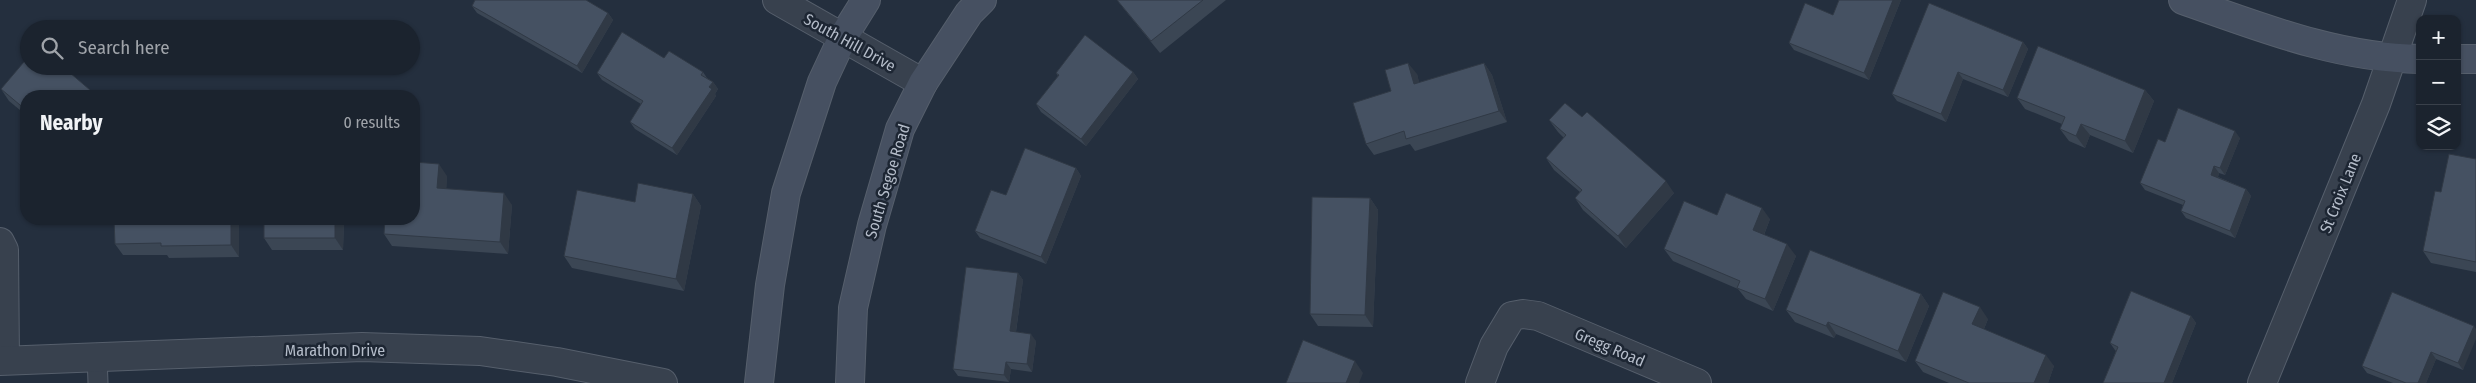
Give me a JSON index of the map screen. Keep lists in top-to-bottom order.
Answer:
{
  "streets": {
    "street": [
      "South Hill Drive",
      "South Segoe Road",
      "St Croix Lane",
      "Gregg Road",
      "Marathon Drive"
    ]
  },
  "crossings": [
    ["South Hill Drive", "South Segoe Road"]
  ],
  "page": {
    "map_buttons": ["+", "−"],
    "search": "Search here",
    "heading": ["Nearby", "0 results"]
  }
}
